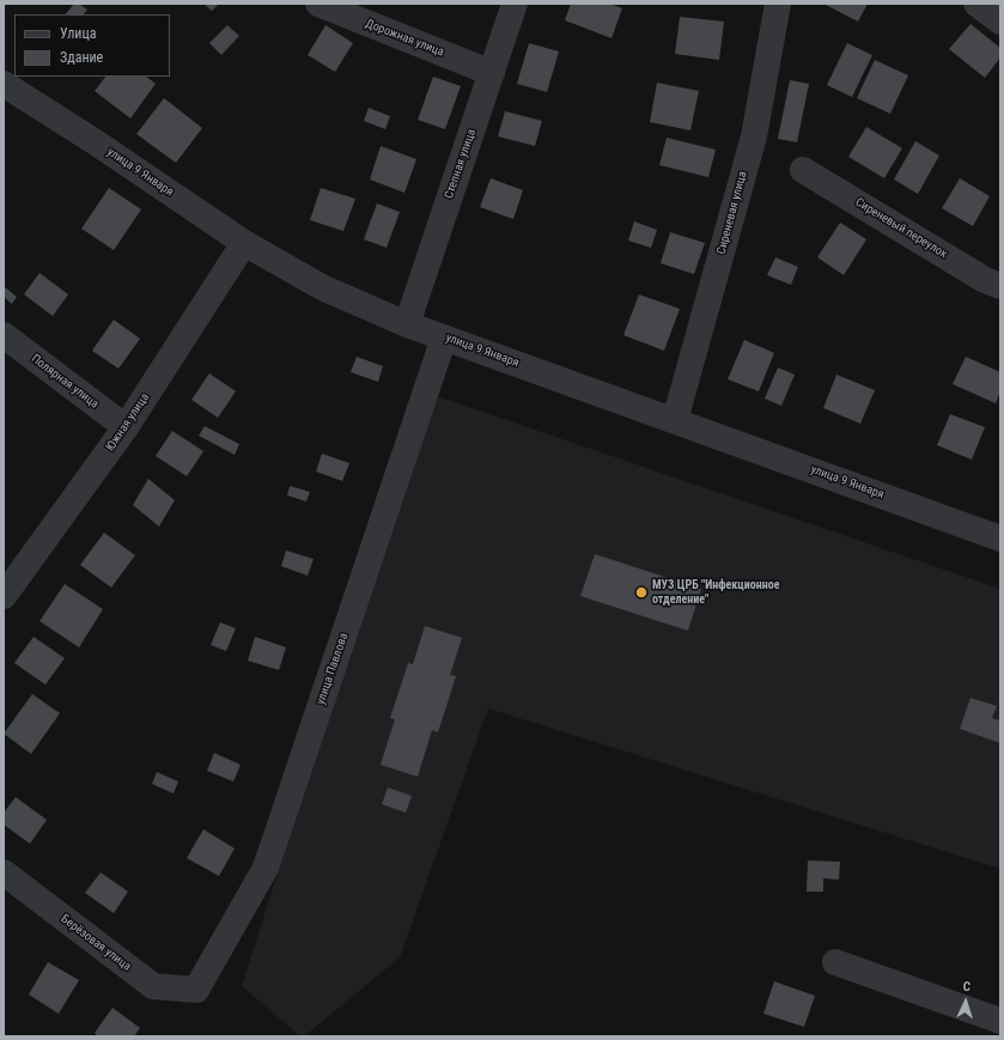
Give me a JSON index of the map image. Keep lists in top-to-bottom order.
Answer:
{
  "streets": {
    "street": [
      "Дорожная улица",
      "Степная улица",
      "улица 9 Января",
      "Сиреневая улица",
      "Сиреневый переулок",
      "Полярная улица",
      "Южная улица",
      "улица Павлова",
      "Берёзовая улица"
    ]
  },
  "crossings": [
    ["Дорожная улица", "Степная улица"],
    ["Степная улица", "улица 9 Января"],
    ["улица 9 Января", "Сиреневая улица"],
    ["улица 9 Января", "Южная улица"],
    ["улица 9 Января", "улица Павлова"],
    ["Полярная улица", "Южная улица"],
    ["улица Павлова", "Берёзовая улица"]
  ],
  "places": ["МУЗ ЦРБ \"Инфекционное отделение\""],
  "legend": ["Улица", "Здание"],
  "north": "top"
}
